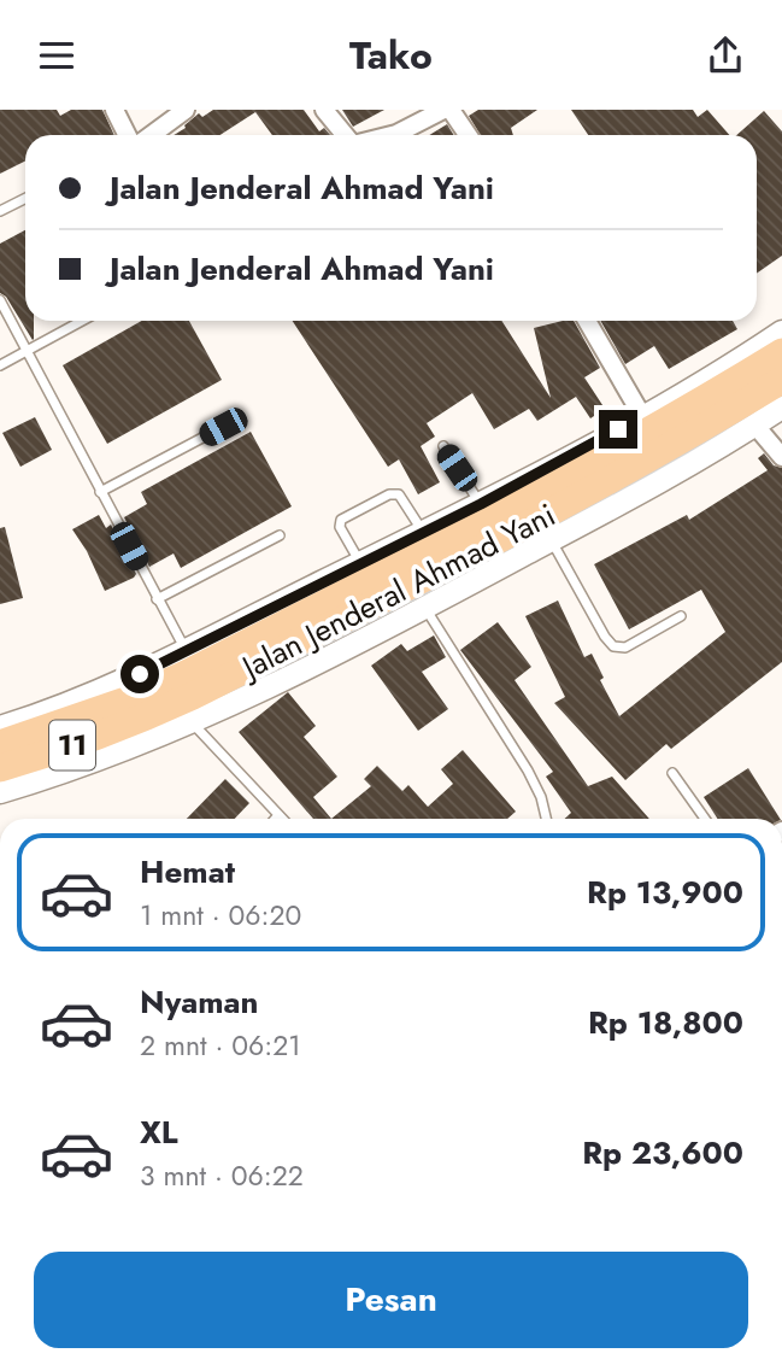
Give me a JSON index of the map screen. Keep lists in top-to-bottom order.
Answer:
{
  "streets": {
    "highway": ["Jalan Jenderal Ahmad Yani", "11"]
  },
  "page": {
    "header": "Tako",
    "banner": ["Jalan Jenderal Ahmad Yani", "Jalan Jenderal Ahmad Yani"],
    "list": [
      {
        "name": "Hemat",
        "note": "1 mnt · 06:20",
        "value": "Rp 13,900"
      },
      {
        "name": "Nyaman",
        "note": "2 mnt · 06:21",
        "value": "Rp 18,800"
      },
      {
        "name": "XL",
        "note": "3 mnt · 06:22",
        "value": "Rp 23,600"
      }
    ],
    "buttons": "Pesan"
  }
}
